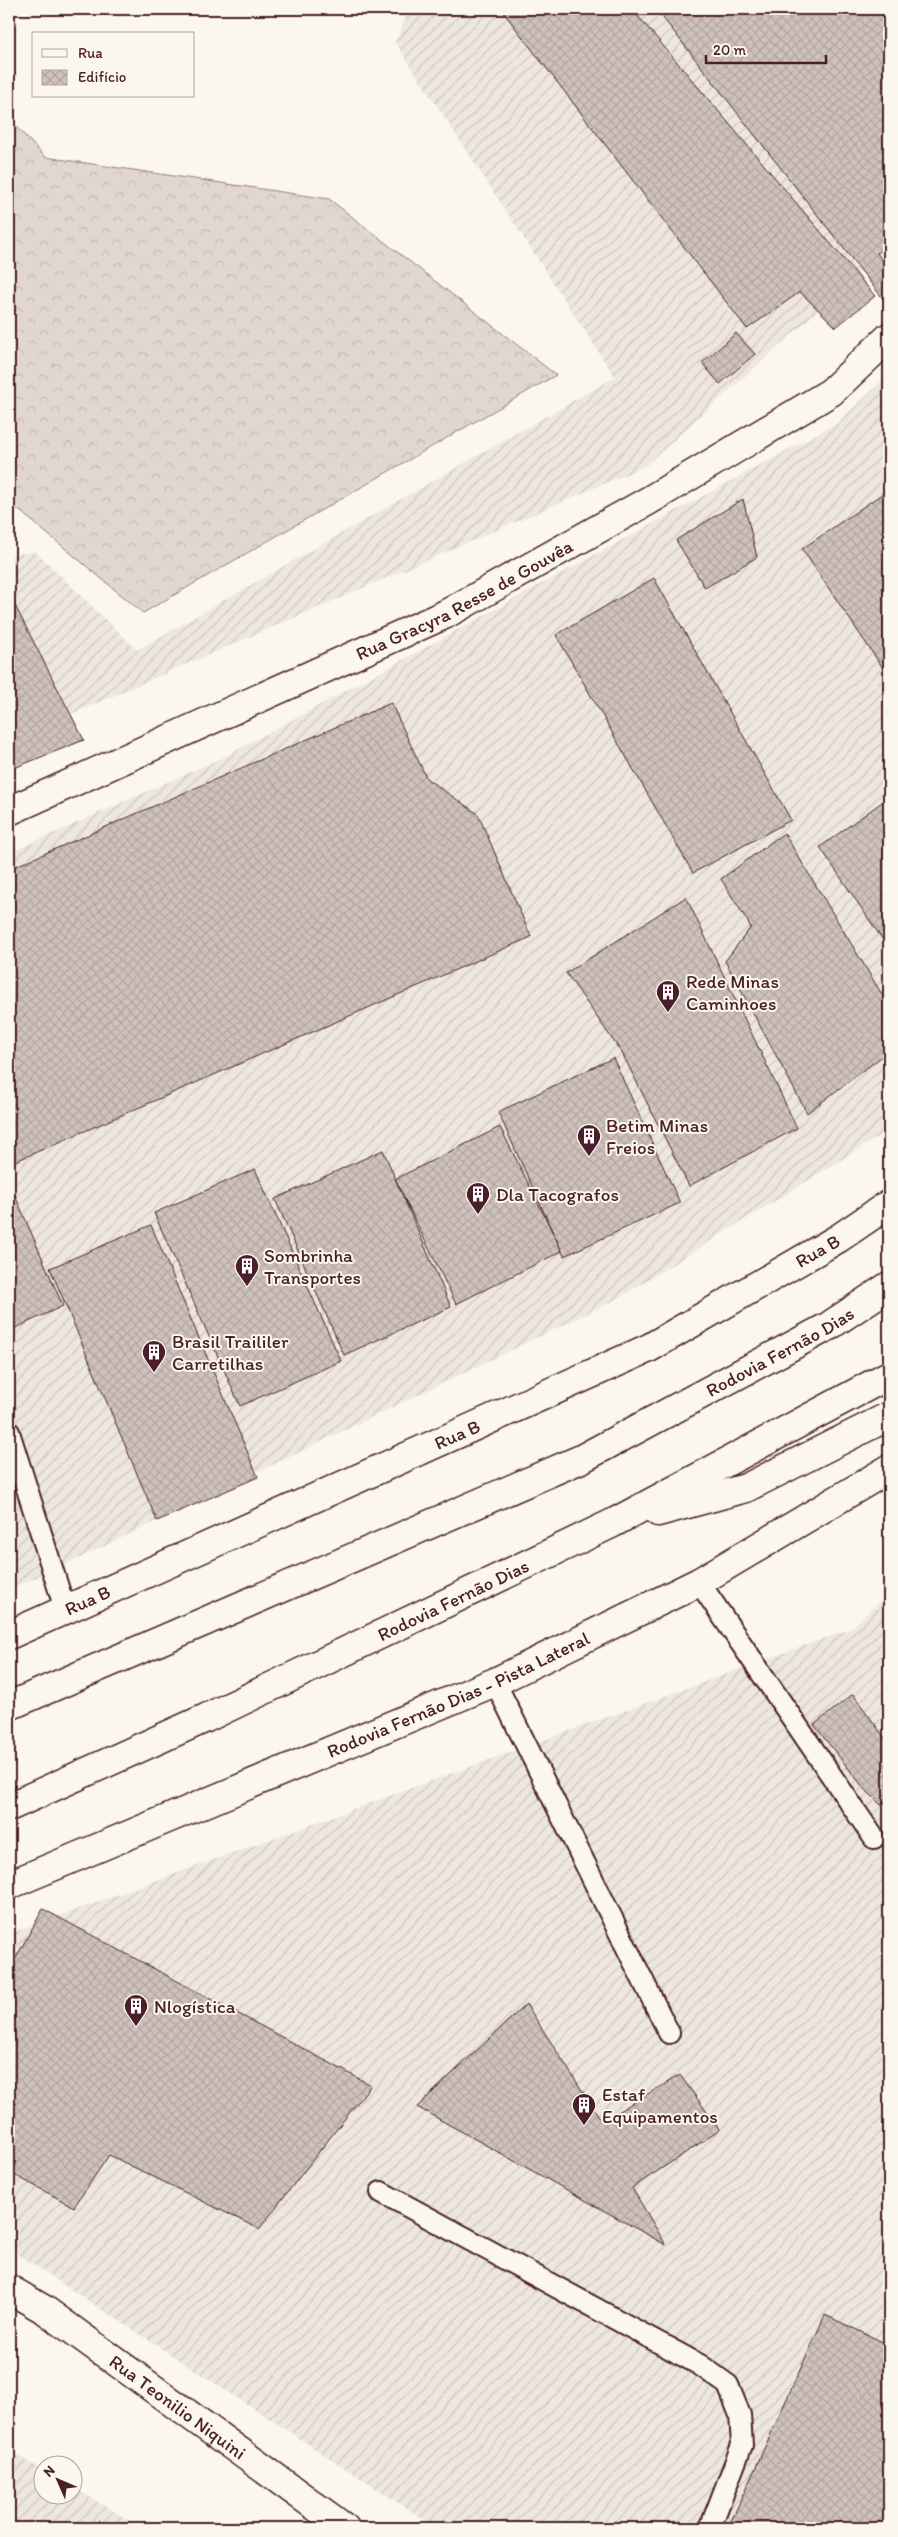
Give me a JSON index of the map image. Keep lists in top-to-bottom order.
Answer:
{
  "streets": {
    "main road": [
      "Rua Gracyra Resse de Gouvêa",
      "Rua B",
      "Rodovia Fernão Dias",
      "Rodovia Fernão Dias - Pista Lateral",
      "Rua Teonilio Niquini"
    ]
  },
  "places": {
    "building": [
      "Rede Minas Caminhoes",
      "Betim Minas Freios",
      "Dla Tacografos",
      "Sombrinha Transportes",
      "Brasil Traililer Carretilhas",
      "Nlogística",
      "Estaf Equipamentos"
    ]
  },
  "legend": ["Rua", "Edifício"],
  "scale_bar": "20 m",
  "north": "top left"
}
